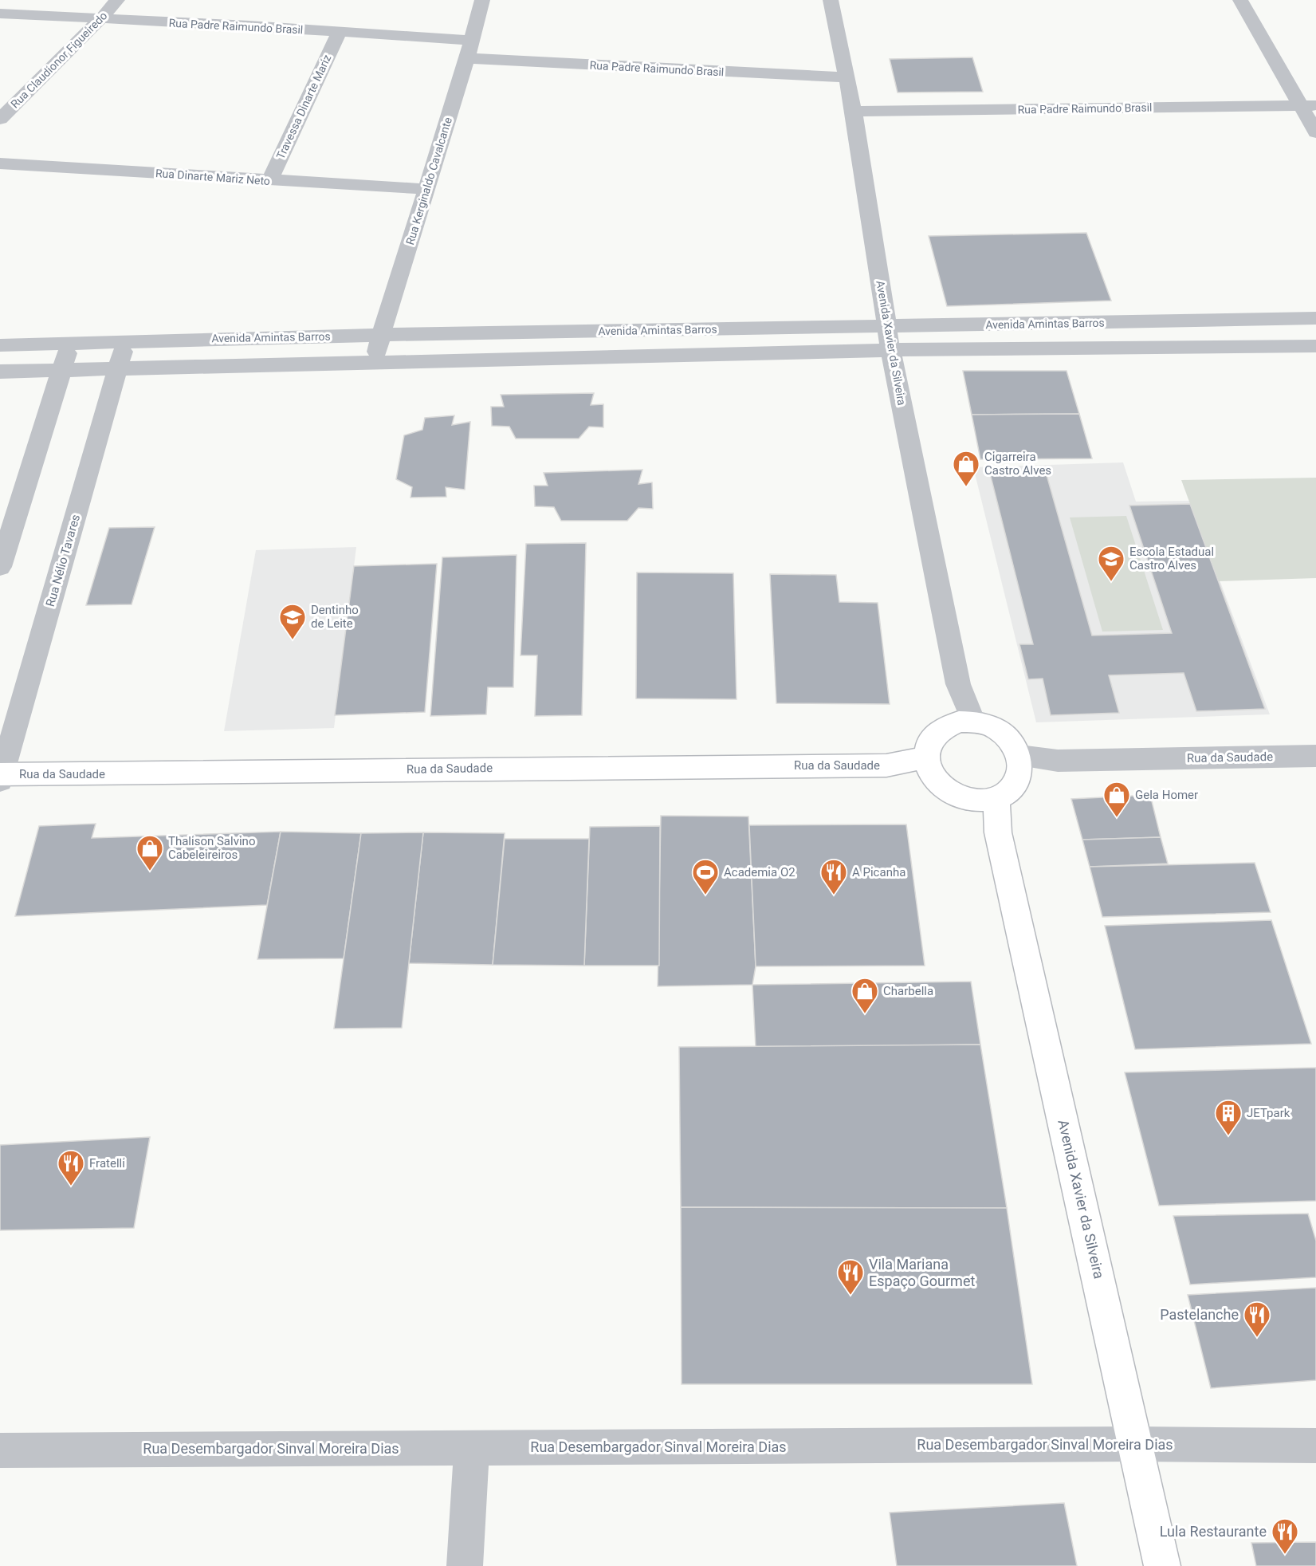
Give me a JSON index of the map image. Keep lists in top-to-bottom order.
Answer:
{
  "streets": {
    "main road": ["Avenida Xavier da Silveira", "Rua da Saudade"],
    "street": [
      "Rua Padre Raimundo Brasil",
      "Rua Claudionor Figueiredo",
      "Travessa Dinarte Mariz",
      "Rua Dinarte Mariz Neto",
      "Rua Kerginaldo Cavalcante",
      "Avenida Amintas Barros",
      "Rua Nélio Tavares",
      "Rua Desembargador Sinval Moreira Dias"
    ]
  },
  "crossings": [
    ["Rua Padre Raimundo Brasil", "Rua Claudionor Figueiredo"],
    ["Rua Padre Raimundo Brasil", "Travessa Dinarte Mariz"],
    ["Rua Padre Raimundo Brasil", "Rua Kerginaldo Cavalcante"],
    ["Rua Padre Raimundo Brasil", "Avenida Xavier da Silveira"],
    ["Travessa Dinarte Mariz", "Rua Dinarte Mariz Neto"],
    ["Rua Dinarte Mariz Neto", "Rua Kerginaldo Cavalcante"],
    ["Rua Kerginaldo Cavalcante", "Avenida Amintas Barros"],
    ["Avenida Amintas Barros", "Avenida Xavier da Silveira"],
    ["Avenida Amintas Barros", "Rua Nélio Tavares"],
    ["Avenida Xavier da Silveira", "Rua da Saudade"],
    ["Avenida Xavier da Silveira", "Rua Desembargador Sinval Moreira Dias"],
    ["Rua Nélio Tavares", "Rua da Saudade"]
  ],
  "places": {
    "shop": [
      "Cigarreira Castro Alves",
      "Gela Homer",
      "Thalison Salvino Cabeleireiros",
      "Charbella"
    ],
    "school or university": ["Escola Estadual Castro Alves", "Dentinho de Leite"],
    "sports": ["Academia O2"],
    "restaurant": [
      "A Picanha",
      "Fratelli",
      "Vila Mariana Espaço Gourmet",
      "Pastelanche",
      "Lula Restaurante"
    ],
    "building": ["JETpark"]
  }
}
